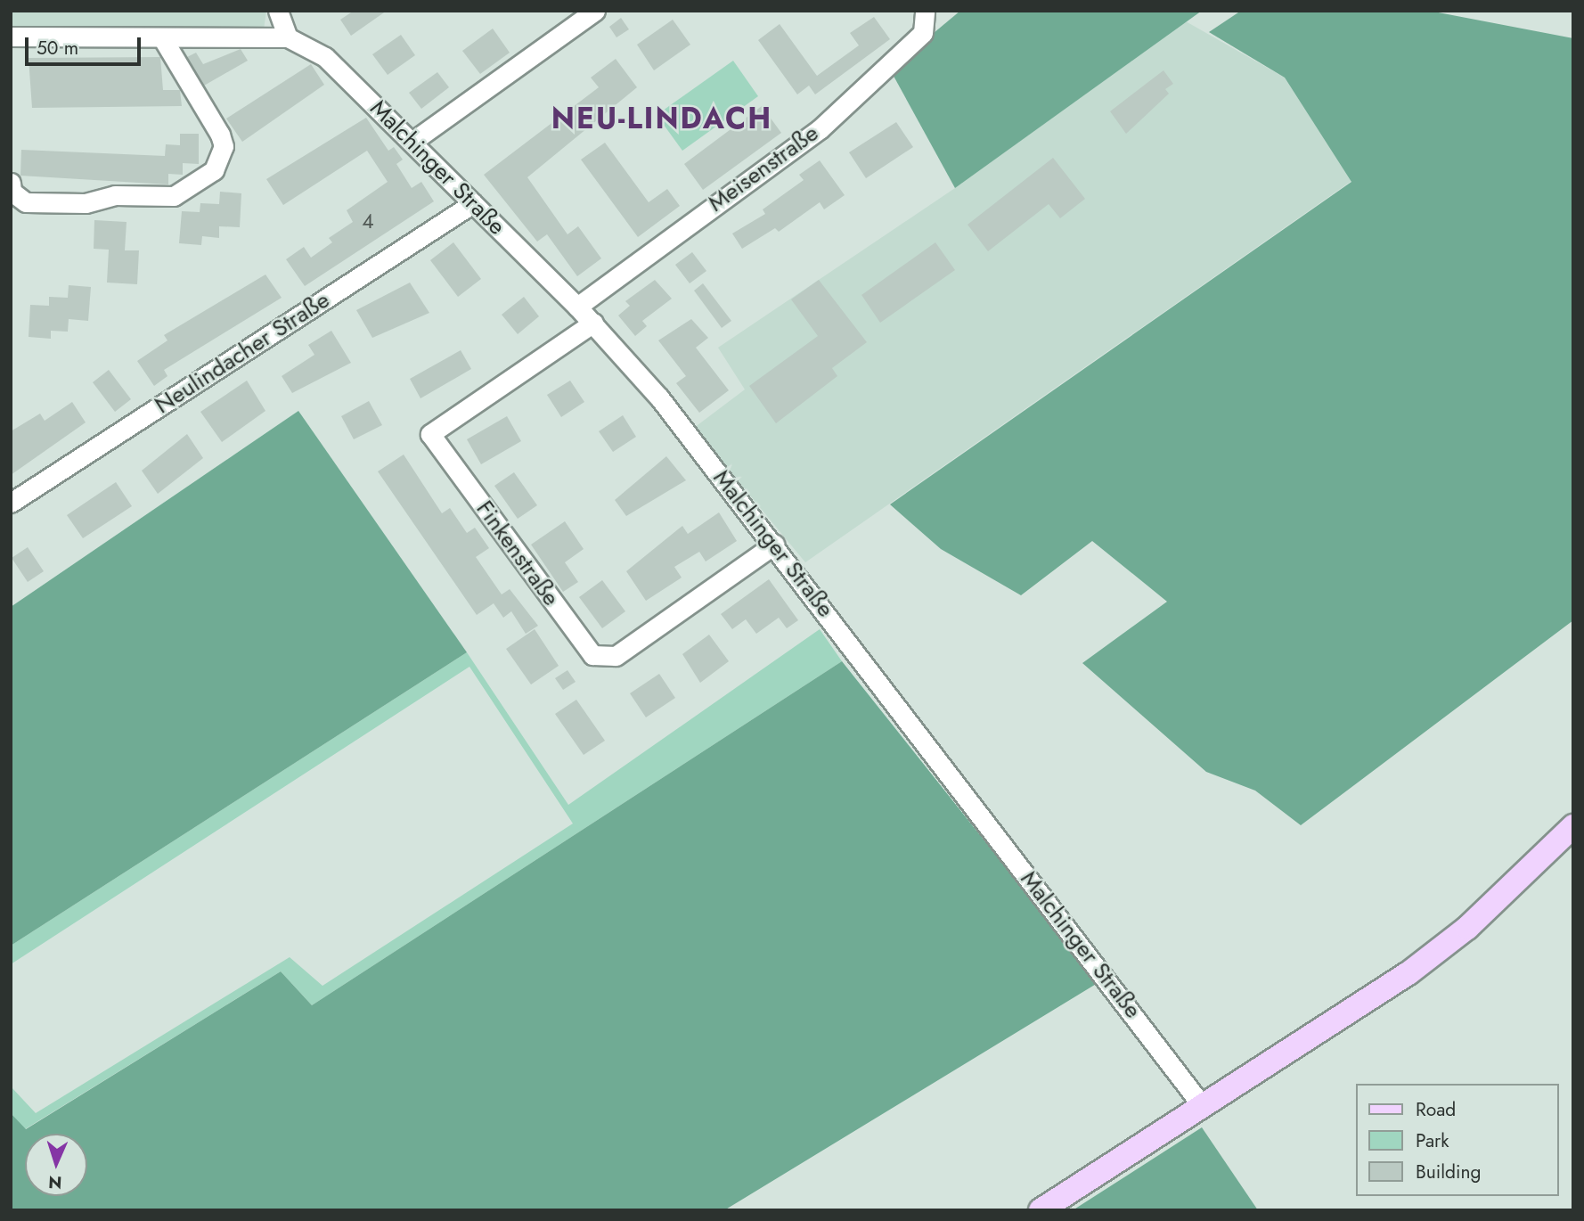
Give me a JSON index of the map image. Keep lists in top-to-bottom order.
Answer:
{
  "streets": {
    "street": [
      "Malchinger Straße",
      "Meisenstraße",
      "Neulindacher Straße",
      "Finkenstraße"
    ]
  },
  "crossings": [
    ["Malchinger Straße", "Meisenstraße"],
    ["Malchinger Straße", "Neulindacher Straße"],
    ["Malchinger Straße", "Finkenstraße"]
  ],
  "districts": ["NEU-LINDACH"],
  "house_numbers": ["4"],
  "legend": ["Road", "Park", "Building"],
  "scale_bar": "50 m",
  "north": "bottom"
}
